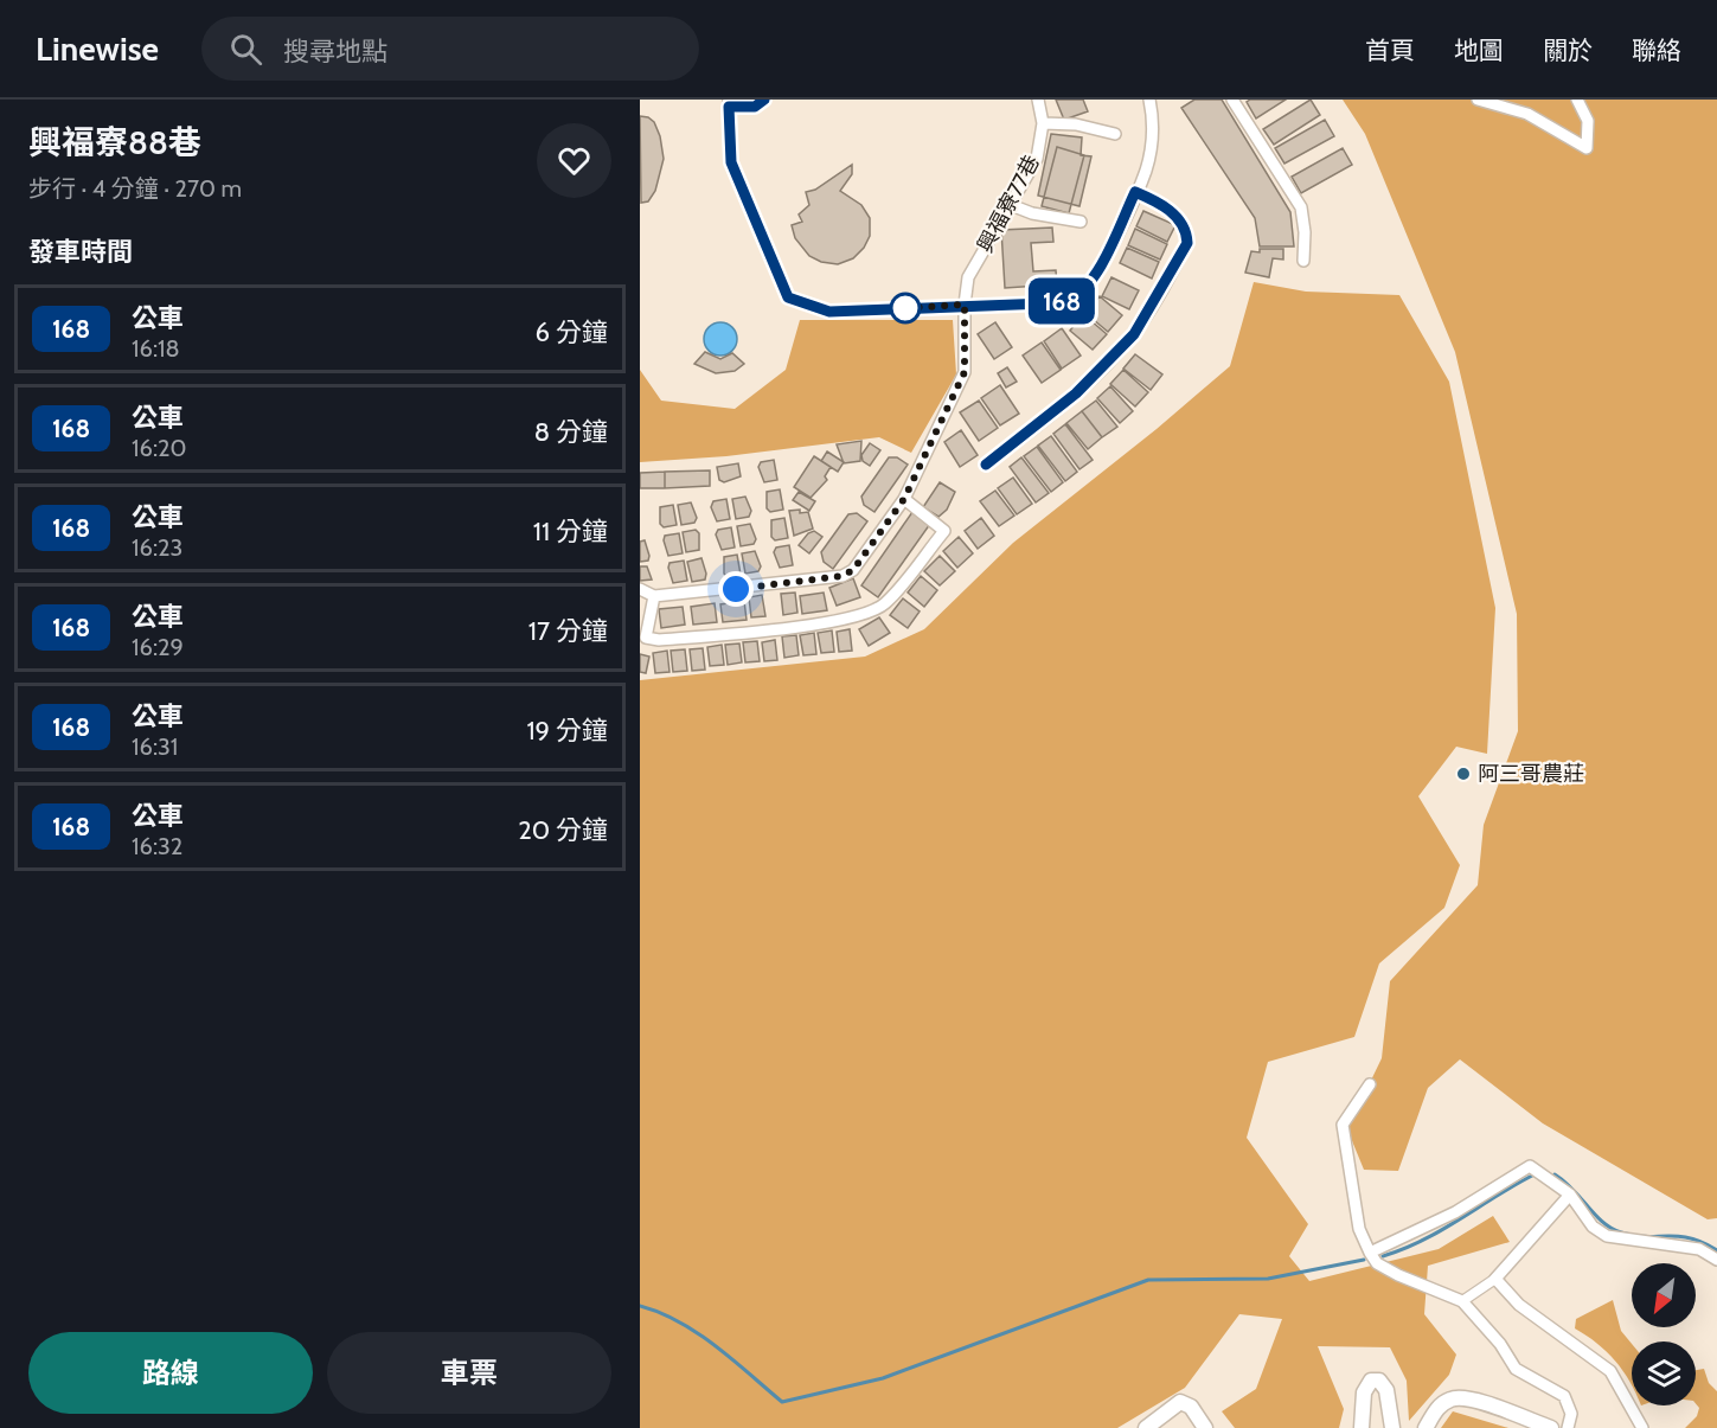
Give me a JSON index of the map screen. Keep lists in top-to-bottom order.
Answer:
{
  "streets": {
    "street": ["興福寮77巷"]
  },
  "places": ["阿三哥農莊"],
  "lines": ["bus line 168"],
  "north": "bottom left",
  "page": {
    "header": "Linewise",
    "search": "搜尋地點",
    "nav": [
      "首頁",
      "地圖",
      "關於",
      "聯絡"
    ],
    "heading": [
      ["興福寮88巷", "步行 · 4 分鐘 · 270 m"],
      "發車時間"
    ],
    "on_map": "168",
    "list": [
      {
        "mark": "168",
        "name": "公車",
        "note": "16:18",
        "value": "6 分鐘"
      },
      {
        "mark": "168",
        "name": "公車",
        "note": "16:20",
        "value": "8 分鐘"
      },
      {
        "mark": "168",
        "name": "公車",
        "note": "16:23",
        "value": "11 分鐘"
      },
      {
        "mark": "168",
        "name": "公車",
        "note": "16:29",
        "value": "17 分鐘"
      },
      {
        "mark": "168",
        "name": "公車",
        "note": "16:31",
        "value": "19 分鐘"
      },
      {
        "mark": "168",
        "name": "公車",
        "note": "16:32",
        "value": "20 分鐘"
      }
    ],
    "buttons": ["路線", "車票"]
  }
}
